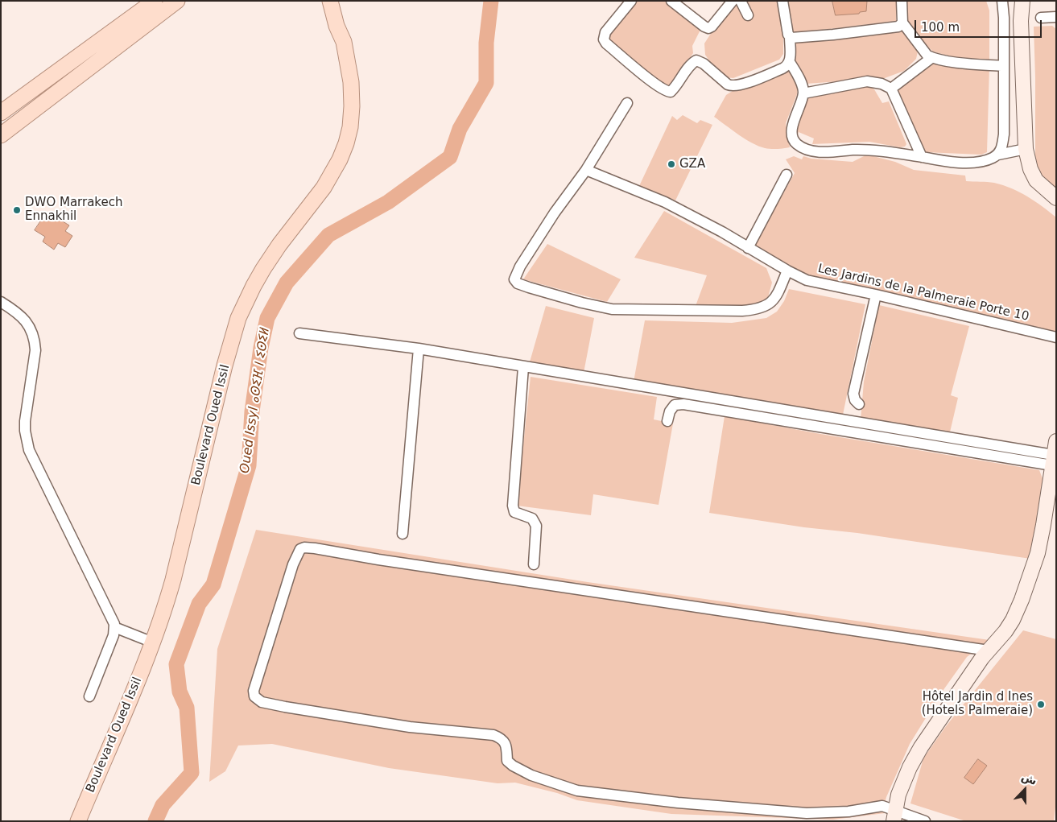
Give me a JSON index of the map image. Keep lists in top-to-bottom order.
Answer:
{
  "streets": {
    "main road": ["Boulevard Oued Issil"],
    "street": ["Les Jardins de la Palmeraie Porte 10"]
  },
  "water": ["Oued Issyl ⴰⵙⵉⴼ ⵏ ⵉⵙⵉⵍ"],
  "places": ["GZA", "DWO Marrakech Ennakhil", "Hôtel Jardin d Ines (Hotels Palmeraie)"],
  "scale_bar": "100 m",
  "north": "top"
}
